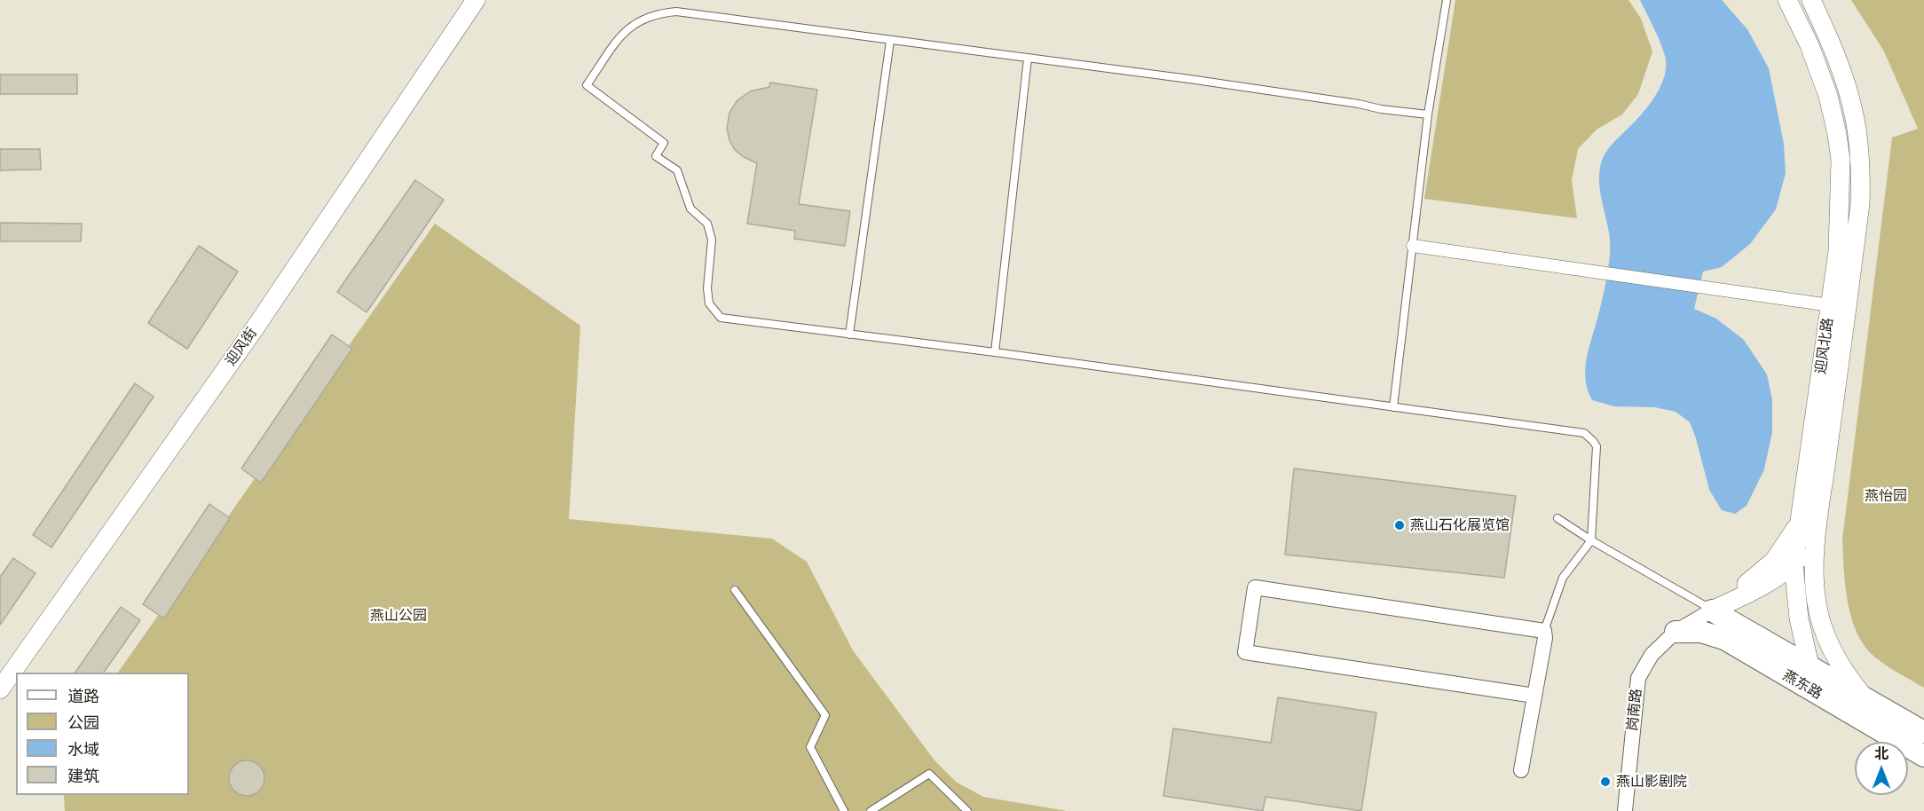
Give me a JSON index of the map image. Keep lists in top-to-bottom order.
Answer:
{
  "streets": {
    "main road": ["燕东路"],
    "street": ["迎风北路", "迎风街", "岗南路"]
  },
  "crossings": [
    ["迎风北路", "燕东路"],
    ["燕东路", "岗南路"]
  ],
  "parks": ["燕怡园", "燕山公园"],
  "places": ["燕山石化展览馆", "燕山影剧院"],
  "legend": [
    "道路",
    "公园",
    "水域",
    "建筑"
  ],
  "north": "top"
}
